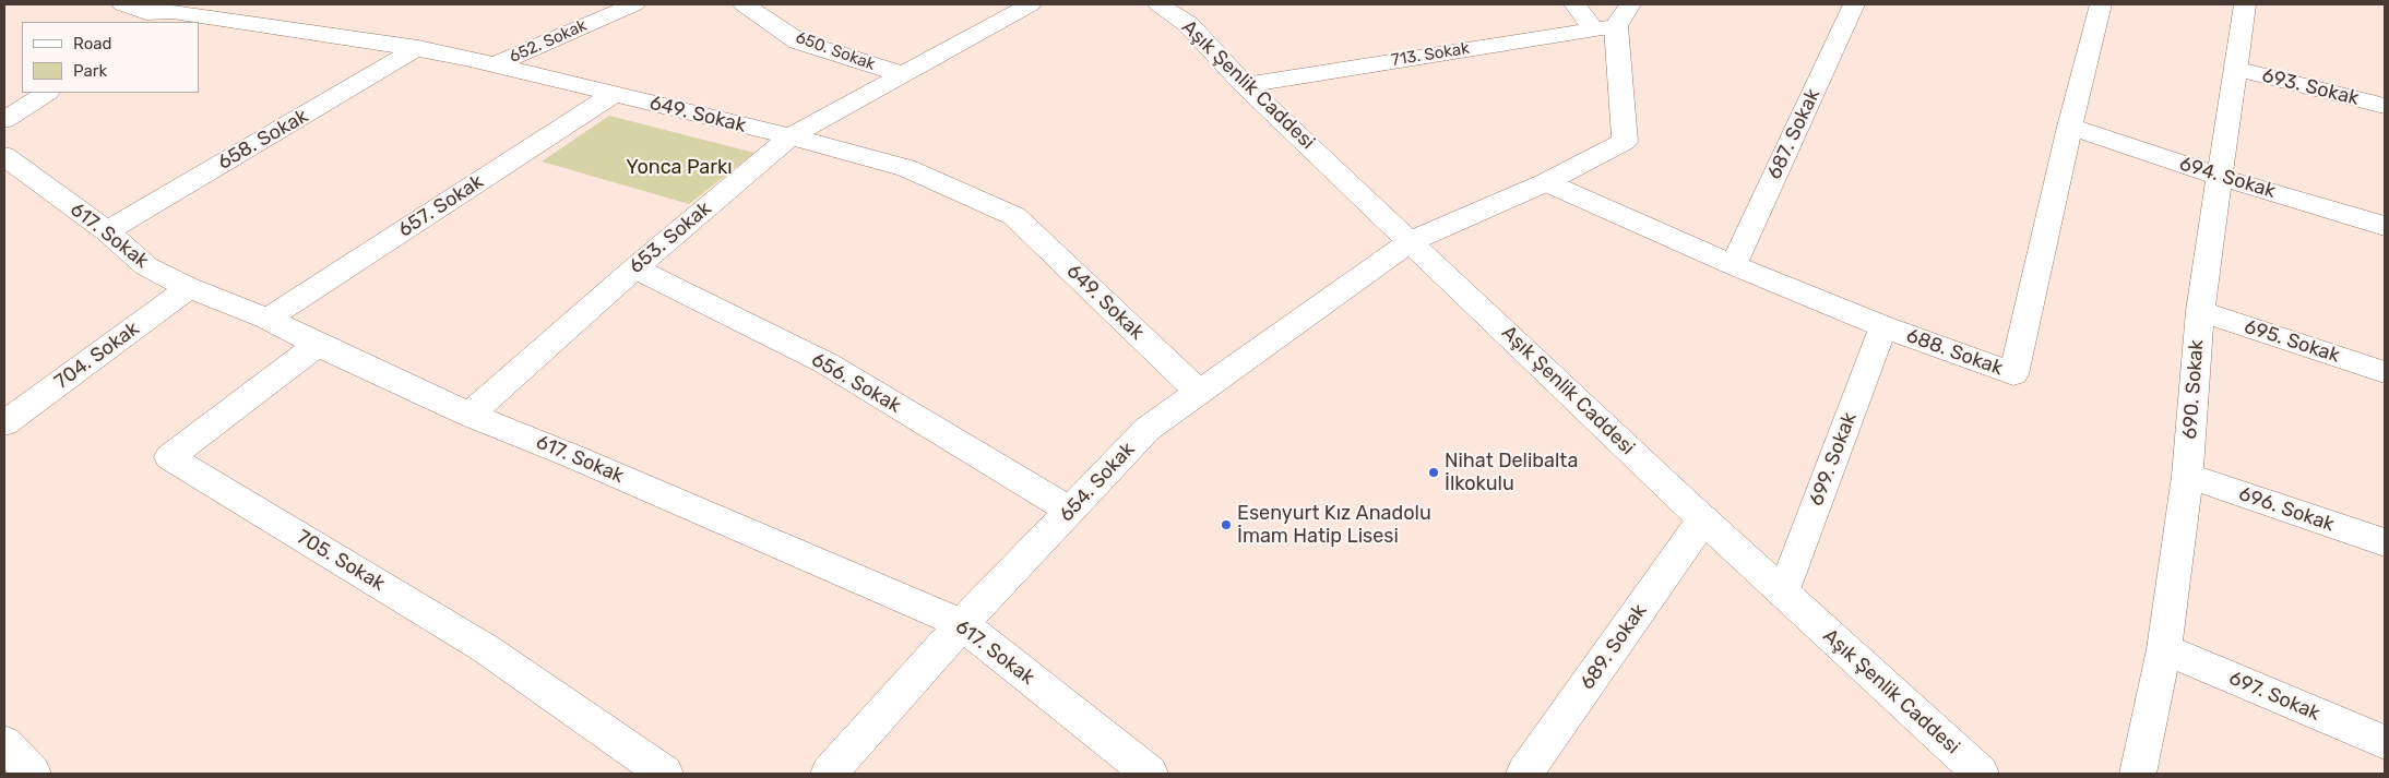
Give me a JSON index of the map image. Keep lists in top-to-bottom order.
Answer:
{
  "streets": {
    "street": [
      "652. Sokak",
      "650. Sokak",
      "713. Sokak",
      "Aşık Şenlik Caddesi",
      "693. Sokak",
      "649. Sokak",
      "687. Sokak",
      "658. Sokak",
      "694. Sokak",
      "657. Sokak",
      "617. Sokak",
      "653. Sokak",
      "695. Sokak",
      "688. Sokak",
      "704. Sokak",
      "656. Sokak",
      "690. Sokak",
      "699. Sokak",
      "654. Sokak",
      "696. Sokak",
      "705. Sokak",
      "689. Sokak",
      "697. Sokak"
    ]
  },
  "crossings": [
    ["652. Sokak", "649. Sokak"],
    ["650. Sokak", "653. Sokak"],
    ["713. Sokak", "Aşık Şenlik Caddesi"],
    ["713. Sokak", "654. Sokak"],
    ["Aşık Şenlik Caddesi", "699. Sokak"],
    ["Aşık Şenlik Caddesi", "654. Sokak"],
    ["Aşık Şenlik Caddesi", "689. Sokak"],
    ["693. Sokak", "690. Sokak"],
    ["649. Sokak", "658. Sokak"],
    ["649. Sokak", "657. Sokak"],
    ["649. Sokak", "653. Sokak"],
    ["649. Sokak", "654. Sokak"],
    ["687. Sokak", "688. Sokak"],
    ["658. Sokak", "617. Sokak"],
    ["694. Sokak", "688. Sokak"],
    ["694. Sokak", "690. Sokak"],
    ["657. Sokak", "617. Sokak"],
    ["617. Sokak", "653. Sokak"],
    ["617. Sokak", "704. Sokak"],
    ["617. Sokak", "654. Sokak"],
    ["617. Sokak", "705. Sokak"],
    ["653. Sokak", "656. Sokak"],
    ["695. Sokak", "690. Sokak"],
    ["688. Sokak", "699. Sokak"],
    ["688. Sokak", "654. Sokak"],
    ["656. Sokak", "654. Sokak"],
    ["690. Sokak", "696. Sokak"],
    ["690. Sokak", "697. Sokak"]
  ],
  "parks": ["Yonca Parkı"],
  "places": ["Nihat Delibalta İlkokulu", "Esenyurt Kız Anadolu İmam Hatip Lisesi"],
  "legend": ["Road", "Park"]
}
